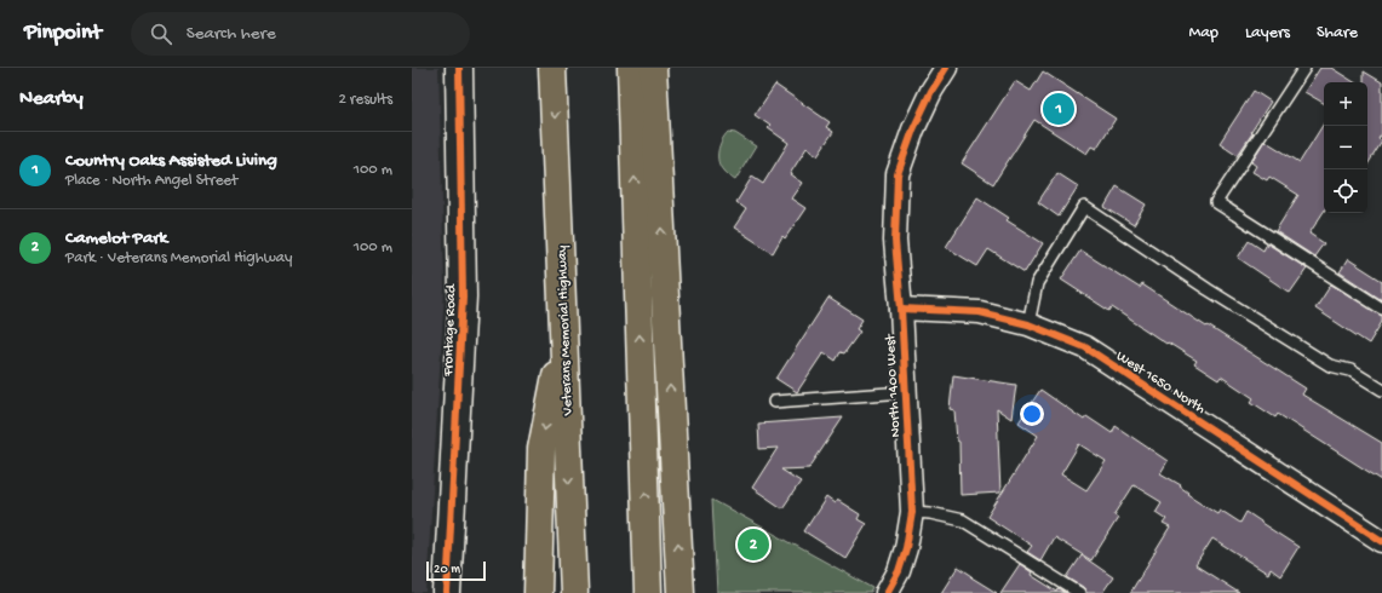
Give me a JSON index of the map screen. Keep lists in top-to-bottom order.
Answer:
{
  "streets": {
    "highway": ["Veterans Memorial Highway"],
    "street": ["Frontage Road", "West 1650 North", "North 1400 West"]
  },
  "crossings": [
    ["West 1650 North", "North 1400 West"]
  ],
  "scale_bar": "20 m",
  "page": {
    "header": "Pinpoint",
    "search": "Search here",
    "nav": ["Map", "Layers", "Share"],
    "heading": ["Nearby", "2 results"],
    "map_buttons": ["+", "−"],
    "pins": ["1", "2"],
    "list": [
      {
        "mark": "1",
        "name": "Country Oaks Assisted Living",
        "note": "Place · North Angel Street",
        "value": "100 m"
      },
      {
        "mark": "2",
        "name": "Camelot Park",
        "note": "Park · Veterans Memorial Highway",
        "value": "100 m"
      }
    ],
    "scale": "20 m"
  }
}
